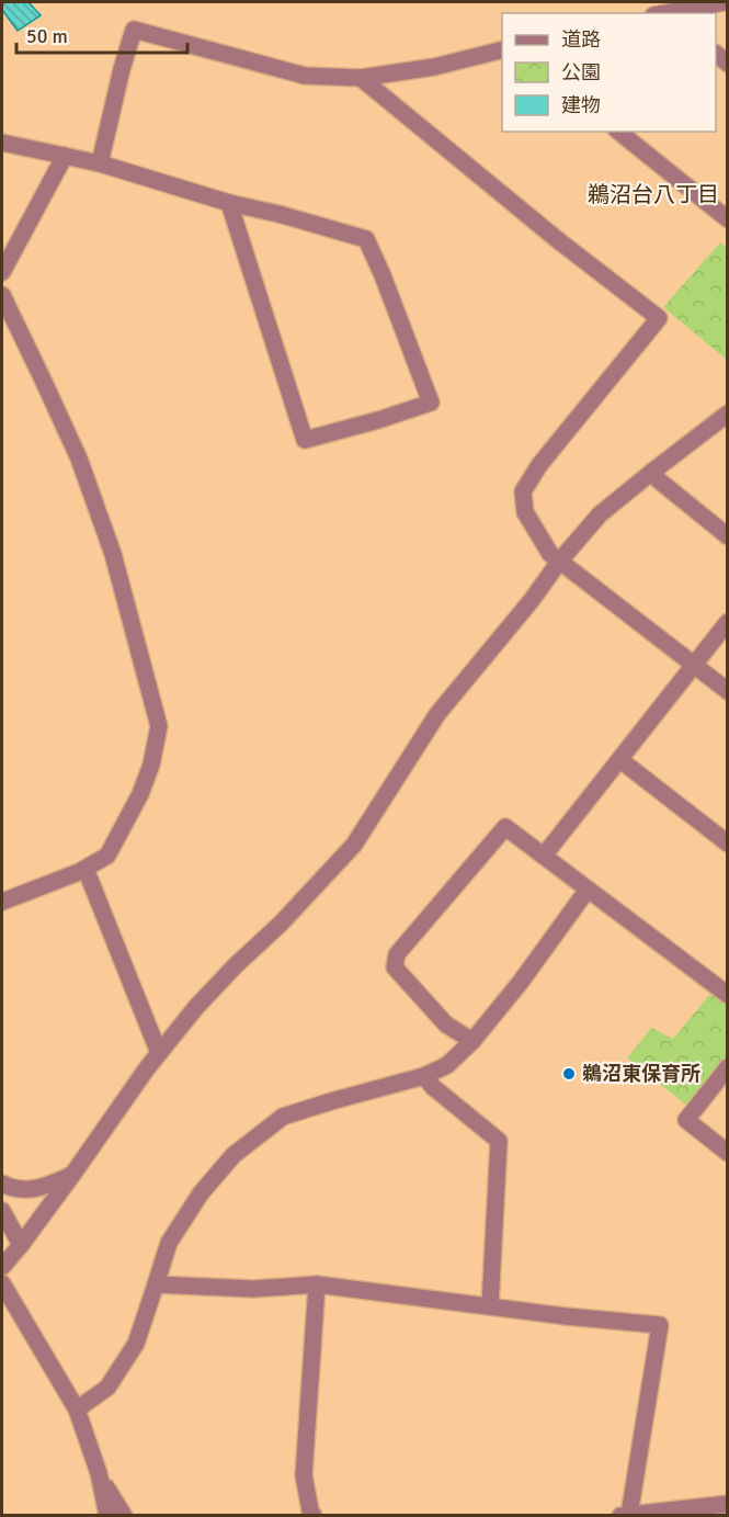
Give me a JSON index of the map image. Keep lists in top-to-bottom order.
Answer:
{
  "districts": ["鵜沼台八丁目"],
  "places": ["鵜沼東保育所"],
  "legend": ["道路", "公園", "建物"],
  "scale_bar": "50 m"
}
